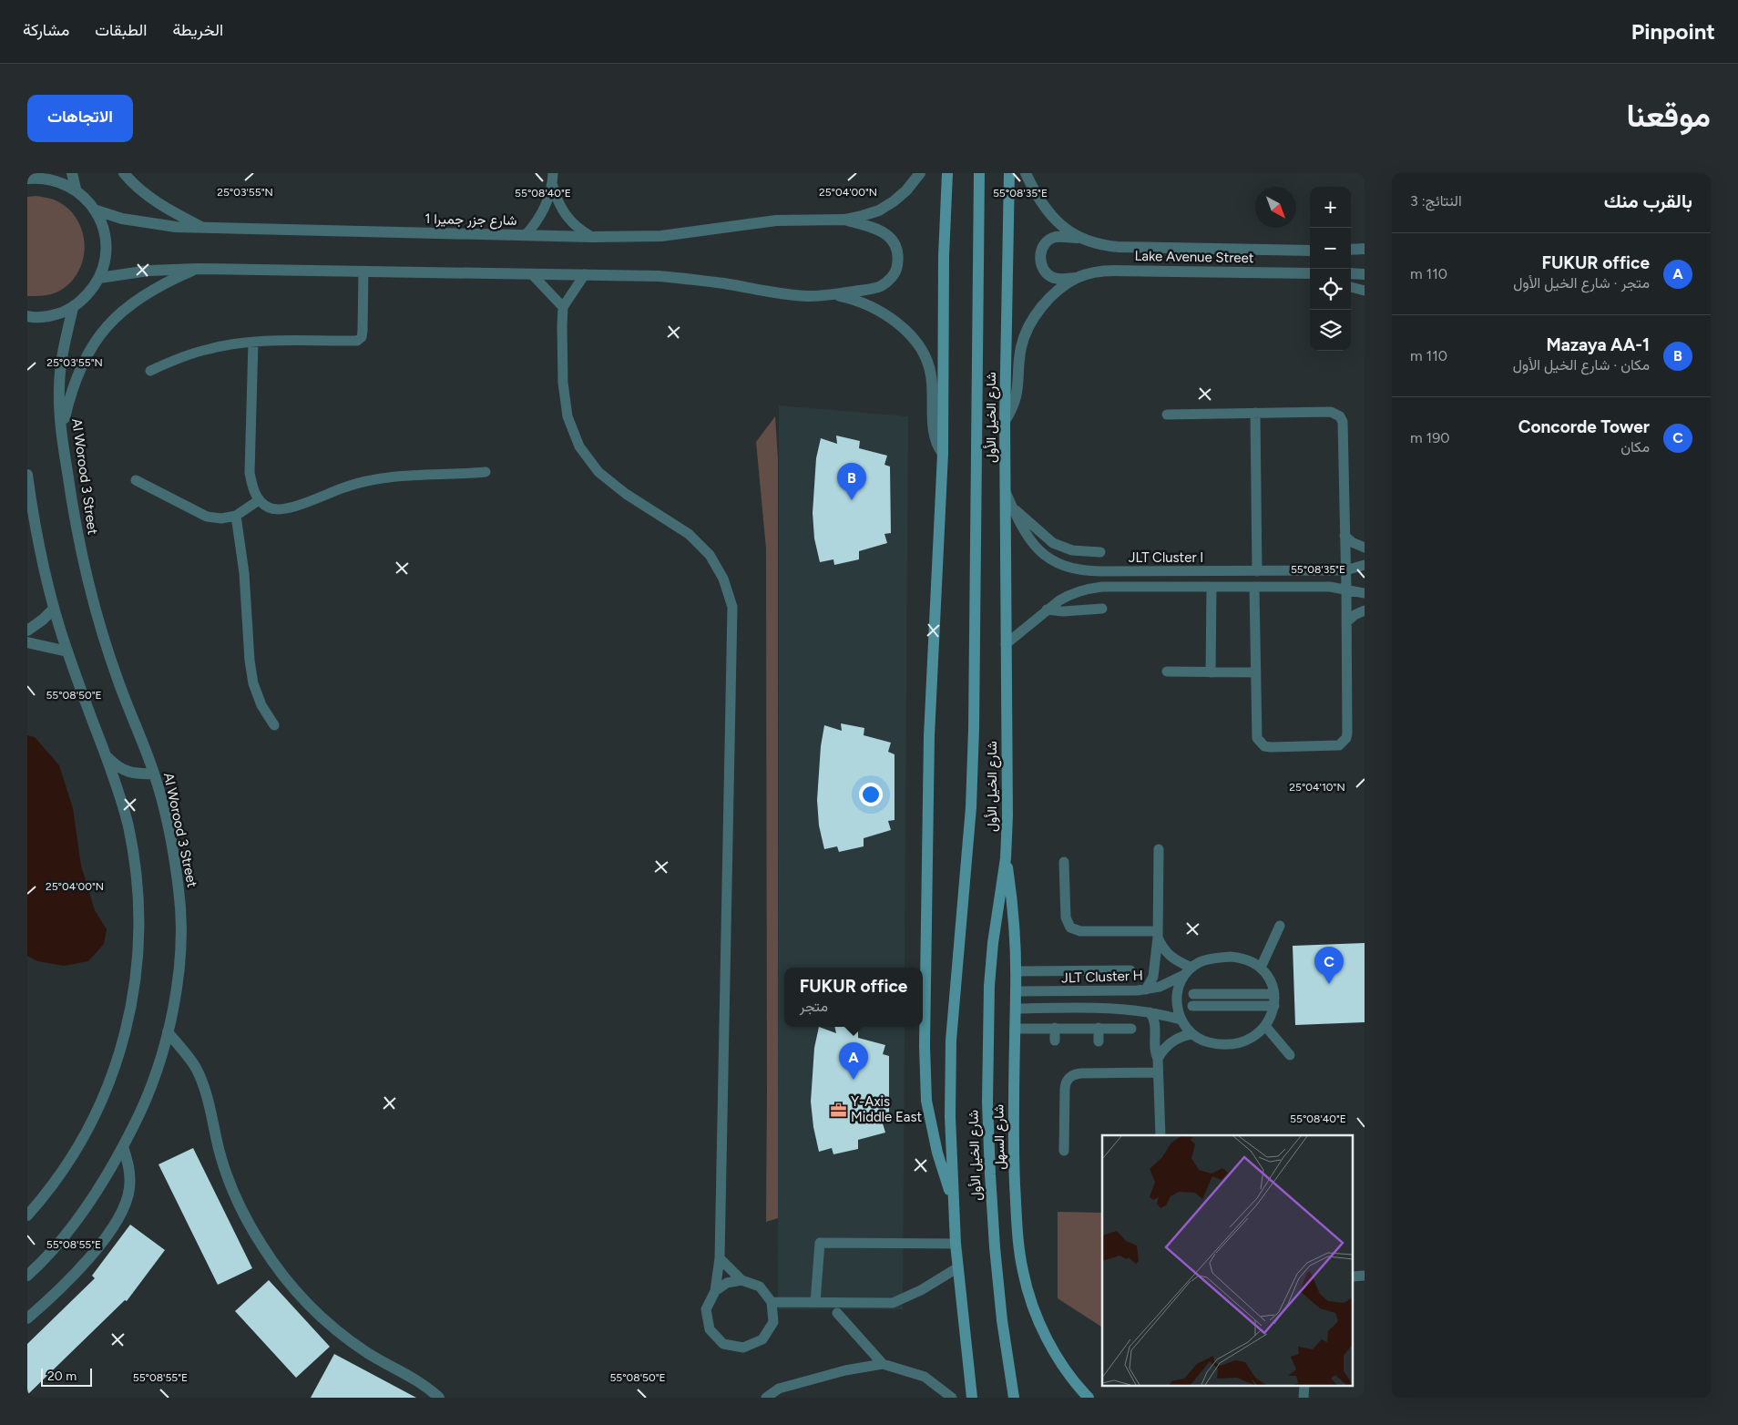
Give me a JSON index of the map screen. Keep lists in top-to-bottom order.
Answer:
{
  "streets": {
    "main road": ["شارع الخيل الأول", "شارع السهل"],
    "street": ["شارع جزر جميرا 1", "Lake Avenue Street", "Al Worood 3 Street"],
    "lane": ["JLT Cluster I", "JLT Cluster H"]
  },
  "crossings": [
    ["Lake Avenue Street", "شارع الخيل الأول"],
    ["شارع الخيل الأول", "JLT Cluster I"],
    ["شارع الخيل الأول", "شارع السهل"],
    ["JLT Cluster H", "شارع السهل"]
  ],
  "places": {
    "office": ["Y-Axis Middle East"]
  },
  "scale_bar": "20 m",
  "north": "bottom right",
  "page": {
    "header": "Pinpoint",
    "nav": ["الخريطة", "الطبقات", "مشاركة"],
    "title": "موقعنا",
    "buttons": "الاتجاهات",
    "heading": ["بالقرب منك", "النتائج: 3"],
    "map_buttons": ["+", "−"],
    "list": [
      {
        "mark": "A",
        "name": "FUKUR office",
        "note": "متجر · شارع الخيل الأول",
        "value": "110 m"
      },
      {
        "mark": "B",
        "name": "Mazaya AA-1",
        "note": "مكان · شارع الخيل الأول",
        "value": "110 m"
      },
      {
        "mark": "C",
        "name": "Concorde Tower",
        "note": "مكان",
        "value": "190 m"
      }
    ],
    "pins": ["B", "C", "A"],
    "popup": ["FUKUR office", "متجر"],
    "scale": "20 m"
  },
  "coordinates": [
    "25°04'00\"N",
    "25°03'55\"N",
    "55°08'40\"E",
    "55°08'35\"E",
    "55°08'50\"E",
    "25°04'10\"N",
    "55°08'55\"E"
  ]
}
